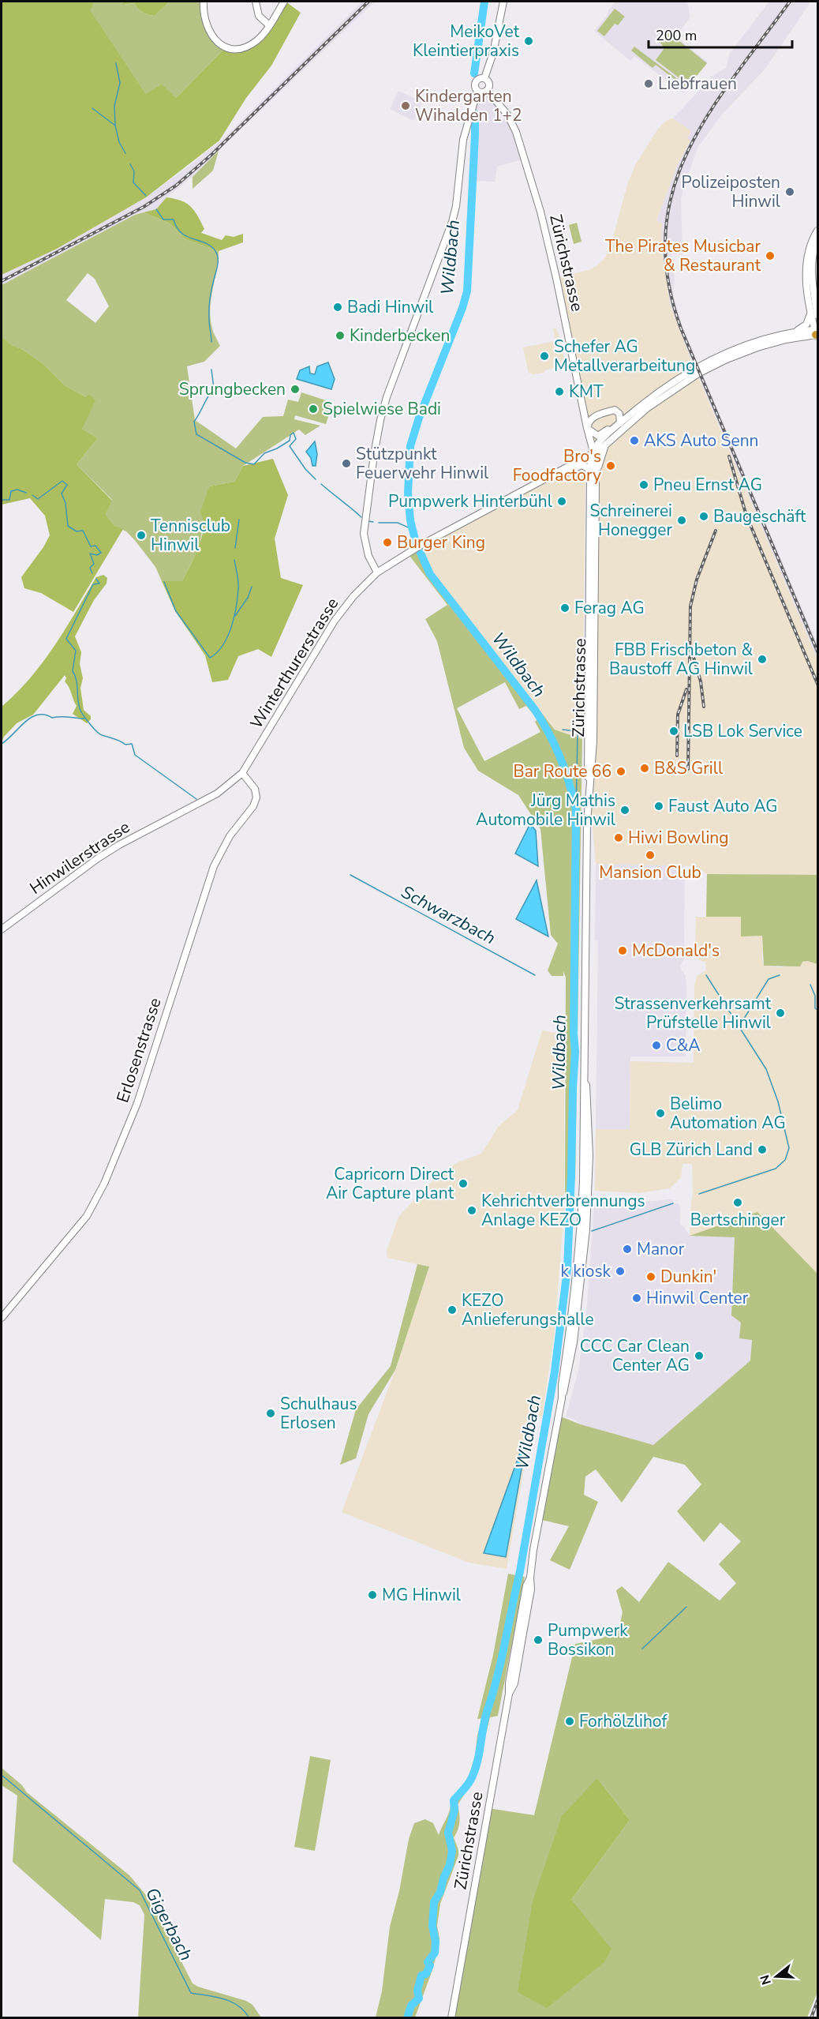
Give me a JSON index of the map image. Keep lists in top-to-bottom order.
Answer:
{
  "streets": {
    "main road": [
      "Zürichstrasse",
      "Winterthurerstrasse",
      "Hinwilerstrasse",
      "Erlosenstrasse"
    ]
  },
  "crossings": [
    ["Zürichstrasse", "Winterthurerstrasse"],
    ["Winterthurerstrasse", "Hinwilerstrasse"],
    ["Winterthurerstrasse", "Erlosenstrasse"]
  ],
  "water": ["Wildbach", "Schwarzbach", "Gigerbach"],
  "places": [
    "MeikoVet Kleintierpraxis",
    "Liebfrauen",
    "Kindergarten Wihalden 1+2",
    "Polizeiposten Hinwil",
    "The Pirates Musicbar & Restaurant",
    "Badi Hinwil",
    "Kinderbecken",
    "Schefer AG Metallverarbeitung",
    "Sprungbecken",
    "KMT",
    "Spielwiese Badi",
    "AKS Auto Senn",
    "Stützpunkt Feuerwehr Hinwil",
    "Bro's Foodfactory",
    "Pneu Ernst AG",
    "Pumpwerk Hinterbühl",
    "Baugeschäft",
    "Schreinerei Honegger",
    "Tennisclub Hinwil",
    "Burger King",
    "Ferag AG",
    "FBB Frischbeton & Baustoff AG Hinwil",
    "LSB Lok Service",
    "B&S Grill",
    "Bar Route 66",
    "Faust Auto AG",
    "Jürg Mathis Automobile Hinwil",
    "Hiwi Bowling",
    "Mansion Club",
    "McDonald's",
    "Strassenverkehrsamt Prüfstelle Hinwil",
    "C&A",
    "Belimo Automation AG",
    "GLB Zürich Land",
    "Capricorn Direct Air Capture plant",
    "Bertschinger",
    "Kehrichtverbrennungs Anlage KEZO",
    "Manor",
    "k kiosk",
    "Dunkin'",
    "Hinwil Center",
    "KEZO Anlieferungshalle",
    "CCC Car Clean Center AG",
    "Schulhaus Erlosen",
    "MG Hinwil",
    "Pumpwerk Bossikon",
    "Forhölzlihof"
  ],
  "scale_bar": "200 m",
  "north": "left"
}
